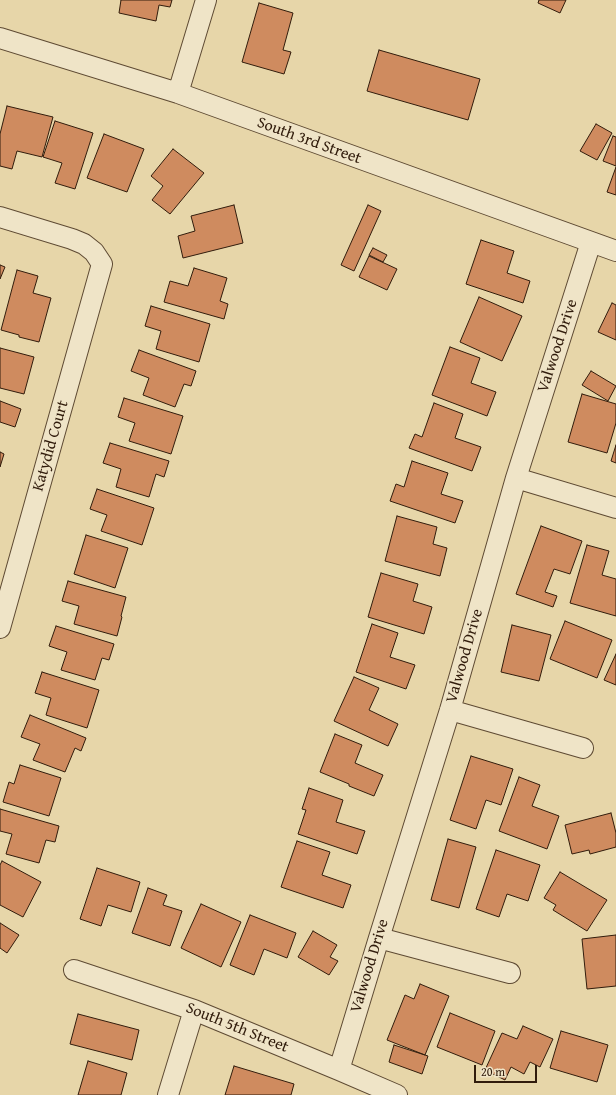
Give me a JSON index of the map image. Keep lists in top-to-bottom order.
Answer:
{
  "streets": {
    "street": [
      "South 3rd Street",
      "Valwood Drive",
      "Katydid Court",
      "South 5th Street"
    ]
  },
  "crossings": [
    ["South 3rd Street", "Valwood Drive"],
    ["Valwood Drive", "South 5th Street"]
  ],
  "scale_bar": "20 m"
}
